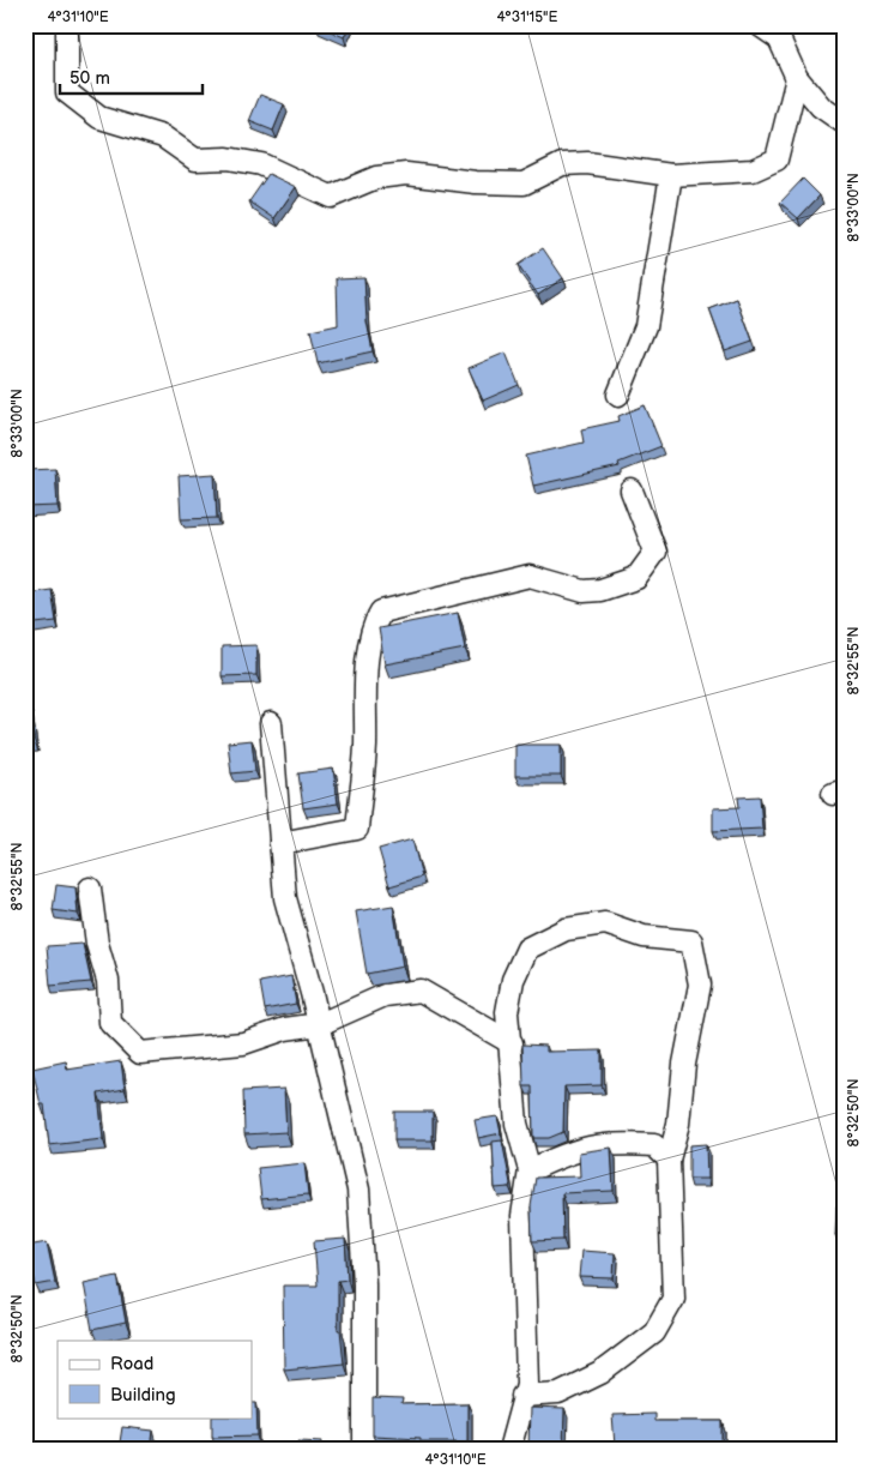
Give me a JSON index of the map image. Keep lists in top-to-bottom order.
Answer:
{
  "legend": ["Road", "Building"],
  "scale_bar": "50 m",
  "coordinates": [
    "4°31'10\"E",
    "4°31'15\"E",
    "8°33'00\"N",
    "8°32'55\"N",
    "8°32'50\"N"
  ]
}
